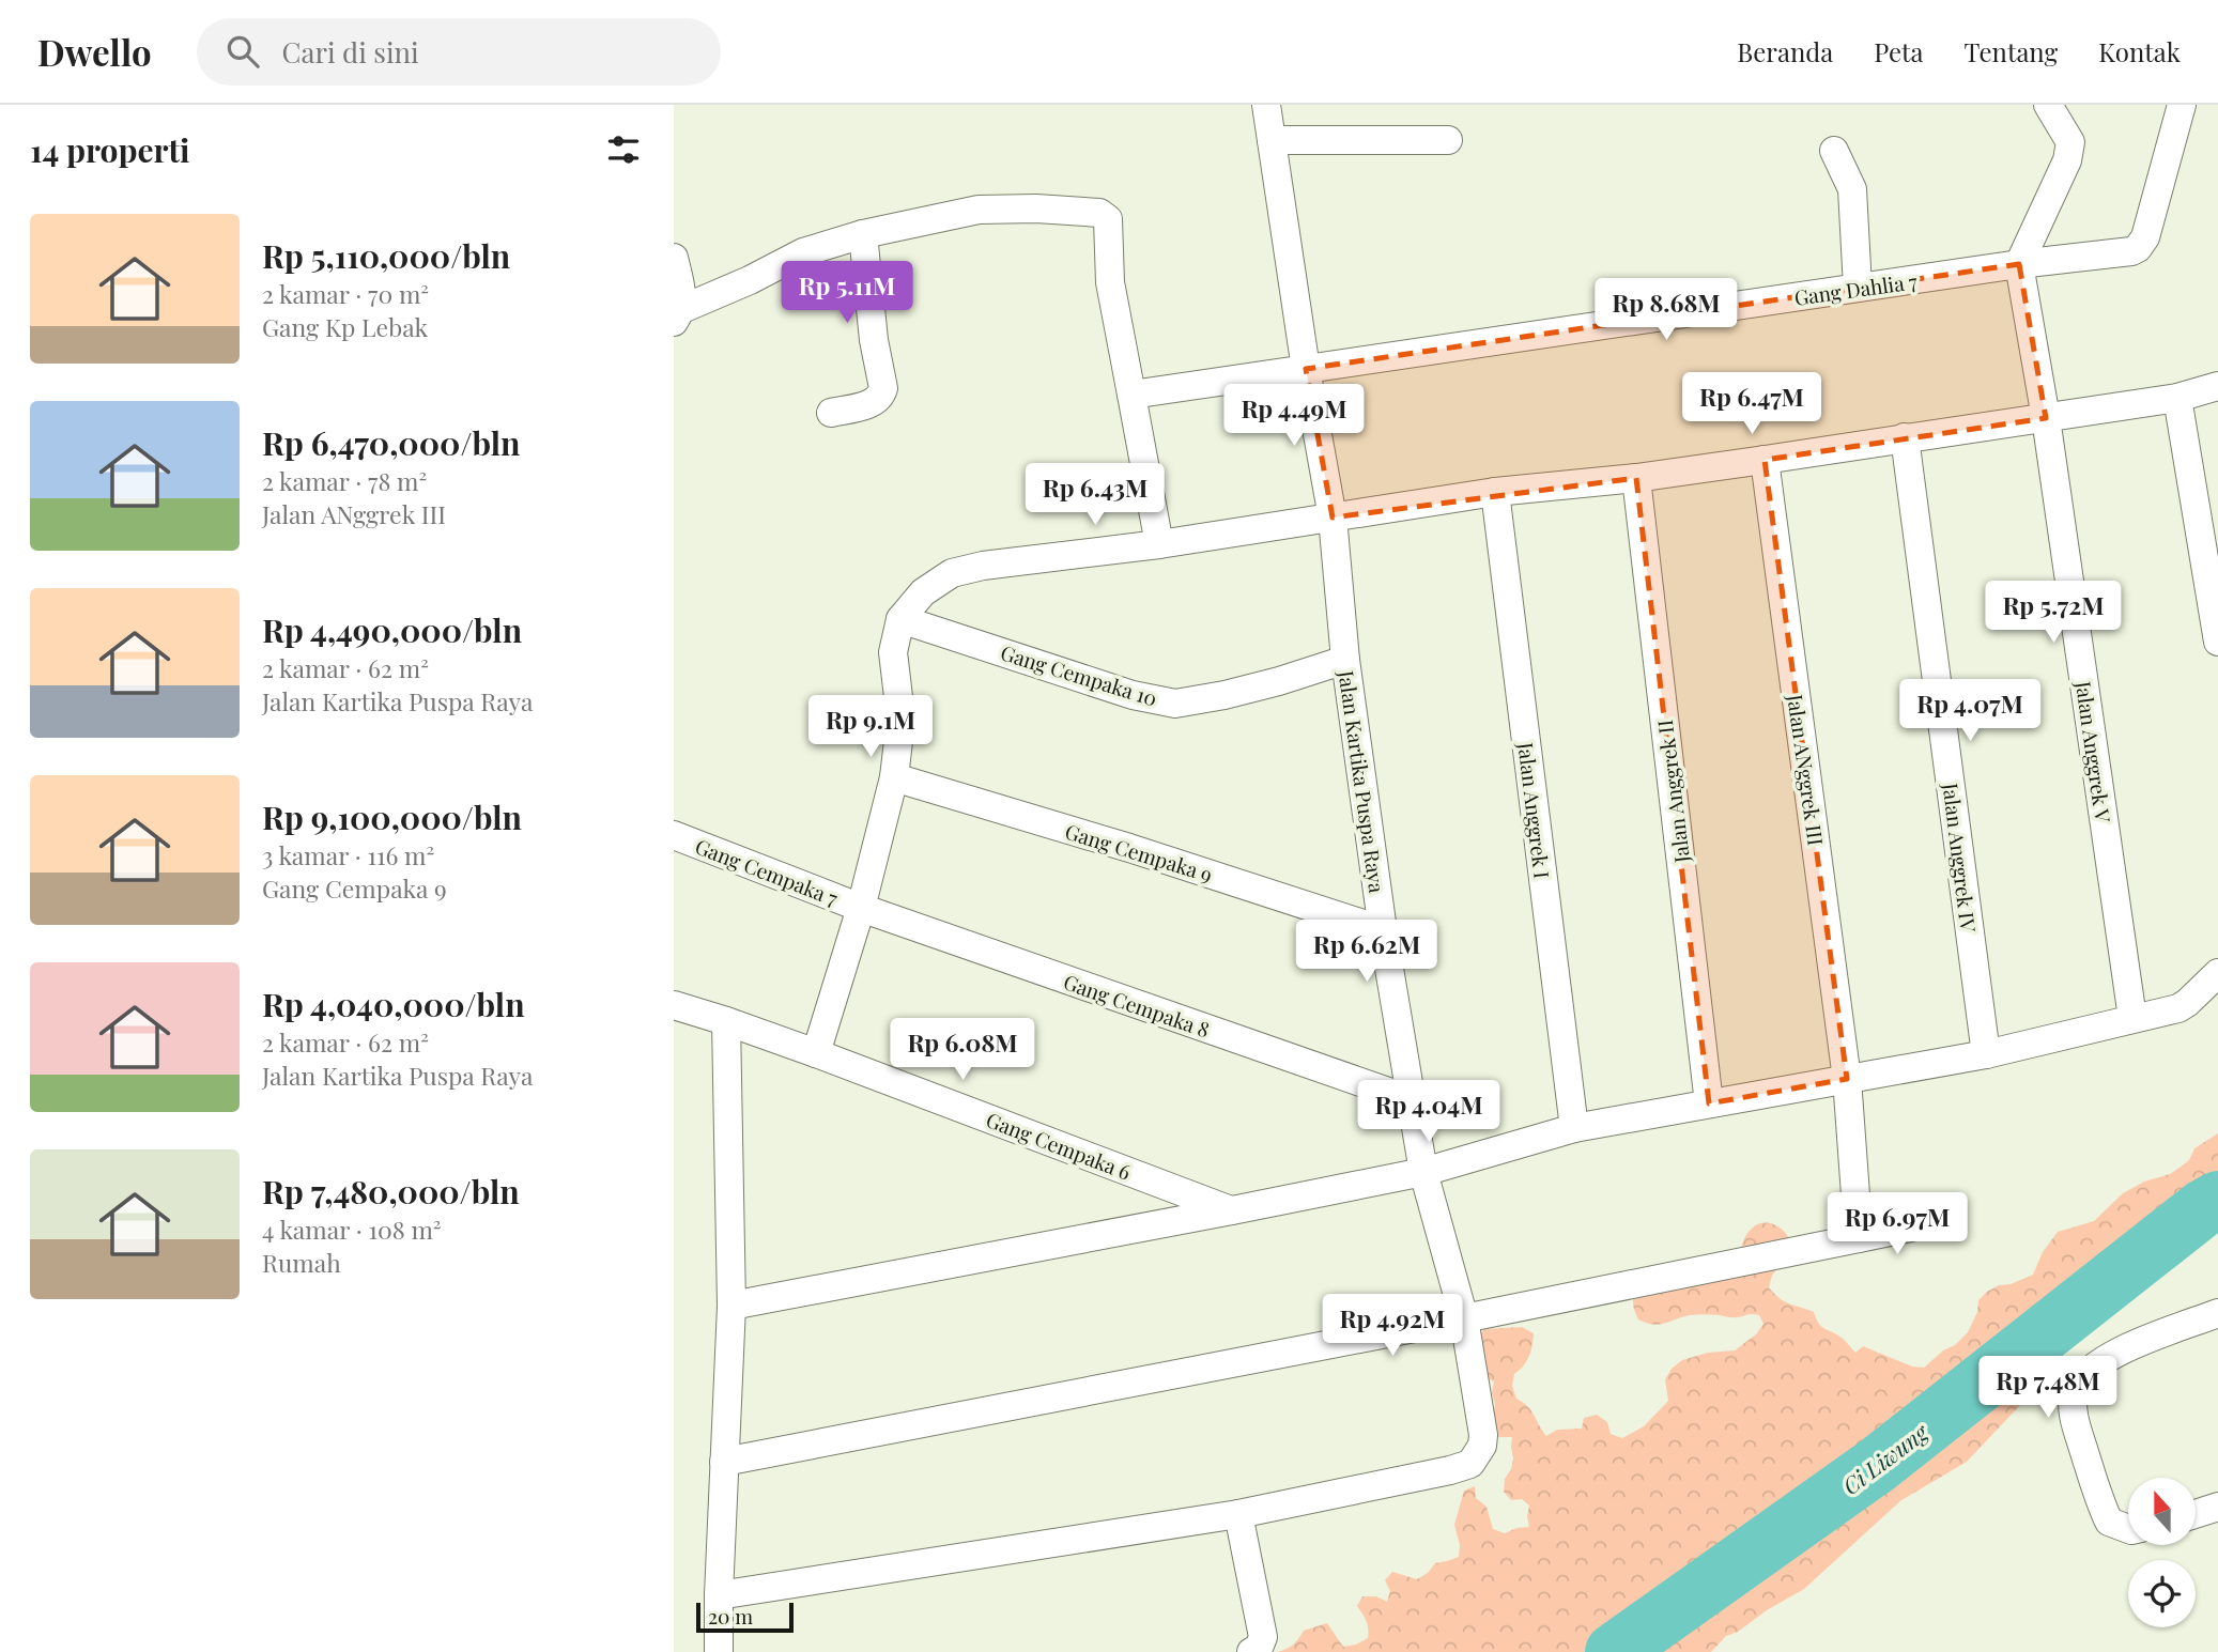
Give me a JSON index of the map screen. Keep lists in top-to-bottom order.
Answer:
{
  "streets": {
    "street": [
      "Gang Dahlia 7",
      "Gang Cempaka 10",
      "Jalan Anggrek V",
      "Jalan ANggrek III",
      "Jalan Kartika Puspa Raya",
      "Jalan Anggrek II",
      "Jalan Anggrek I",
      "Gang Cempaka 9",
      "Jalan Anggrek IV",
      "Gang Cempaka 7",
      "Gang Cempaka 8",
      "Gang Cempaka 6"
    ]
  },
  "crossings": [
    ["Gang Dahlia 7", "Jalan Anggrek V"],
    ["Gang Dahlia 7", "Jalan Kartika Puspa Raya"],
    ["Gang Cempaka 10", "Jalan Kartika Puspa Raya"],
    ["Jalan Kartika Puspa Raya", "Gang Cempaka 9"],
    ["Jalan Kartika Puspa Raya", "Gang Cempaka 8"],
    ["Gang Cempaka 7", "Gang Cempaka 8"]
  ],
  "water": ["Ci Liwung"],
  "scale_bar": "20 m",
  "north": "top",
  "page": {
    "header": "Dwello",
    "search": "Cari di sini",
    "nav": [
      "Beranda",
      "Peta",
      "Tentang",
      "Kontak"
    ],
    "heading": "14 properti",
    "list": [
      {
        "name": "Rp 5,110,000/bln",
        "note": "2 kamar · 70 m² · Gang Kp Lebak"
      },
      {
        "name": "Rp 6,470,000/bln",
        "note": "2 kamar · 78 m² · Jalan ANggrek III"
      },
      {
        "name": "Rp 4,490,000/bln",
        "note": "2 kamar · 62 m² · Jalan Kartika Puspa Raya"
      },
      {
        "name": "Rp 9,100,000/bln",
        "note": "3 kamar · 116 m² · Gang Cempaka 9"
      },
      {
        "name": "Rp 4,040,000/bln",
        "note": "2 kamar · 62 m² · Jalan Kartika Puspa Raya"
      },
      {
        "name": "Rp 7,480,000/bln",
        "note": "4 kamar · 108 m² · Rumah"
      }
    ],
    "price": [
      "Rp 5.11M",
      "Rp 8.68M",
      "Rp 6.47M",
      "Rp 4.49M",
      "Rp 6.43M",
      "Rp 5.72M",
      "Rp 4.07M",
      "Rp 9.1M",
      "Rp 6.62M",
      "Rp 6.08M",
      "Rp 4.04M",
      "Rp 6.97M",
      "Rp 4.92M",
      "Rp 7.48M"
    ],
    "scale": "20 m"
  }
}
